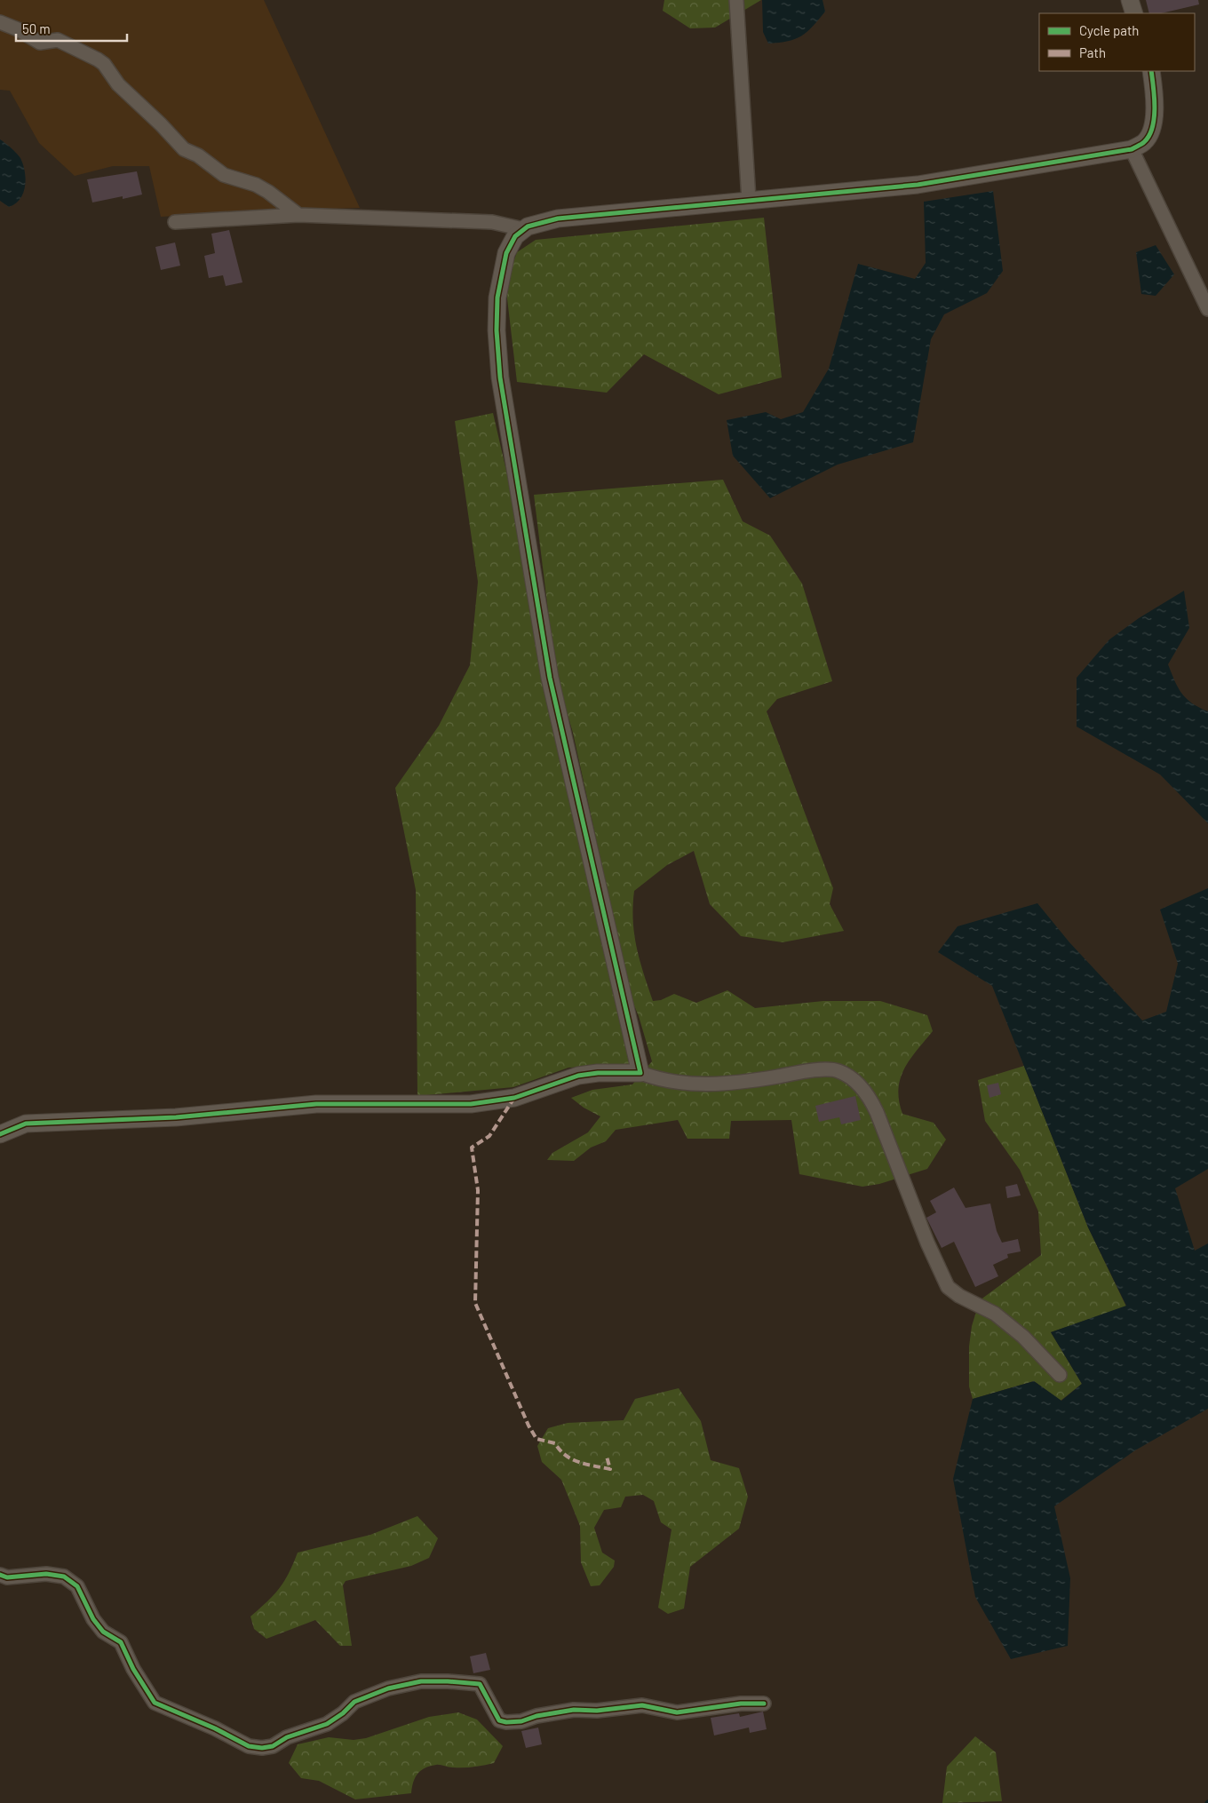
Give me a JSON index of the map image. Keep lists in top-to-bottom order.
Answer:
{
  "legend": ["Cycle path", "Path"],
  "scale_bar": "50 m"
}
